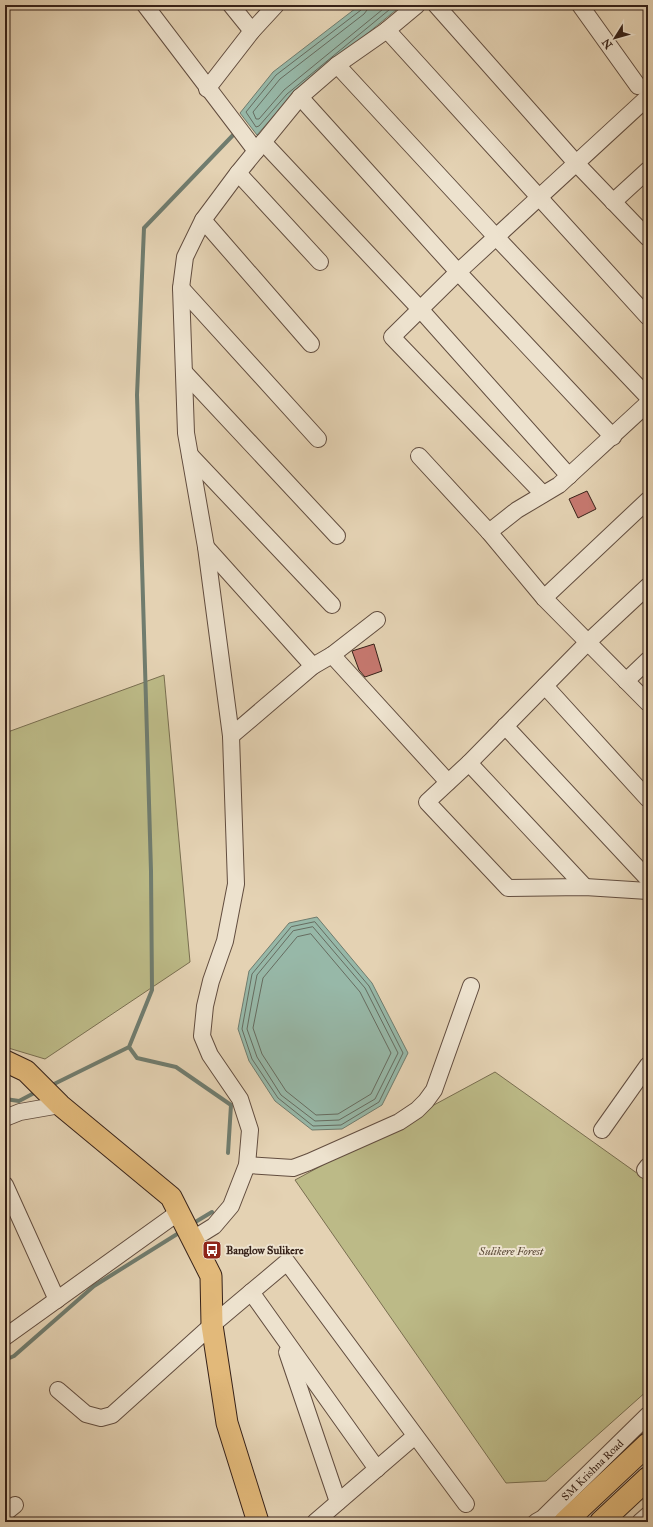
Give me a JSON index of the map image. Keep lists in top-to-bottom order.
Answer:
{
  "streets": {
    "highway": ["SM Krishna Road"]
  },
  "parks": ["Sulikere Forest"],
  "places": {
    "bus stop": ["Banglow Sulikere"]
  },
  "north": "bottom left"
}
